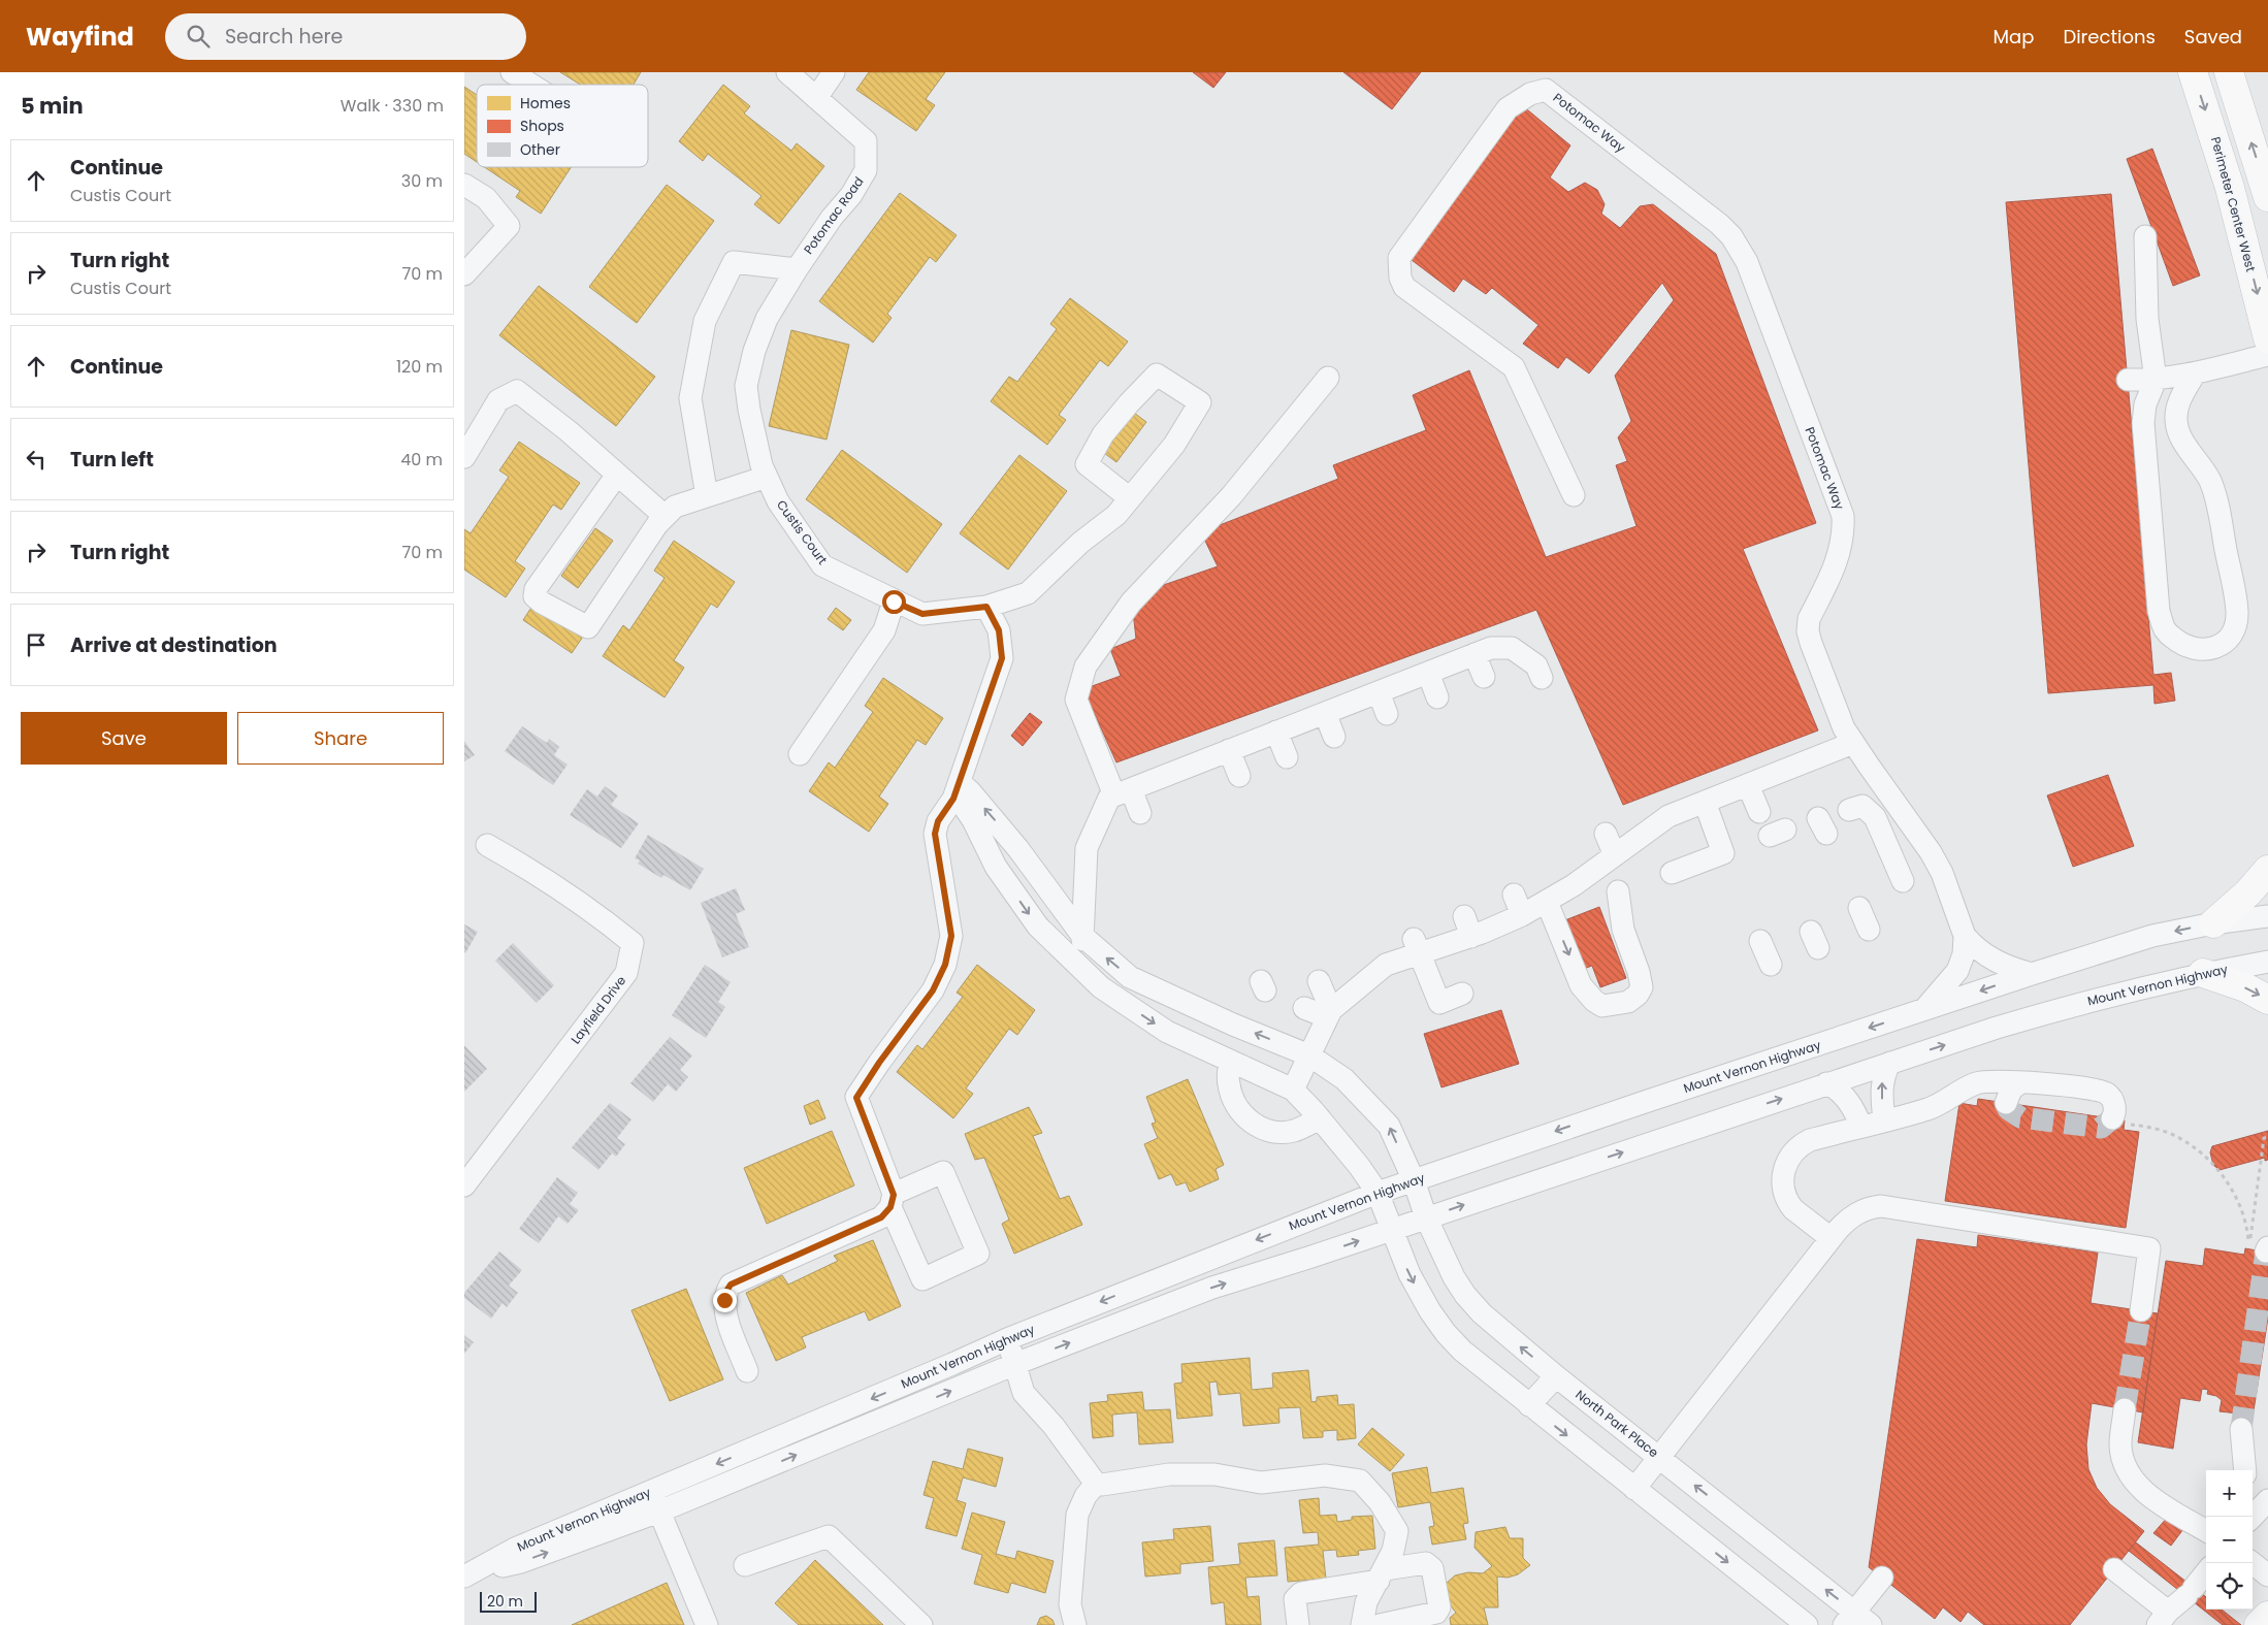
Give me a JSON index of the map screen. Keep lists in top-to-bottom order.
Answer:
{
  "streets": {
    "main road": ["Perimeter Center West"],
    "street": [
      "Potomac Way",
      "Potomac Road",
      "Custis Court",
      "Mount Vernon Highway",
      "Layfield Drive",
      "North Park Place"
    ]
  },
  "crossings": [
    ["Potomac Way", "Mount Vernon Highway"],
    ["Potomac Road", "Custis Court"],
    ["Mount Vernon Highway", "North Park Place"]
  ],
  "legend": ["Homes", "Shops", "Other"],
  "scale_bar": "20 m",
  "page": {
    "header": "Wayfind",
    "search": "Search here",
    "nav": ["Map", "Directions", "Saved"],
    "heading": ["5 min", "Walk · 330 m"],
    "list": [
      ["Continue", "Custis Court", "30 m"],
      ["Turn right", "Custis Court", "70 m"],
      ["Continue", "120 m"],
      ["Turn left", "40 m"],
      ["Turn right", "70 m"],
      "Arrive at destination"
    ],
    "buttons": ["Save", "Share"],
    "map_buttons": ["+", "−"],
    "scale": "20 m"
  }
}
